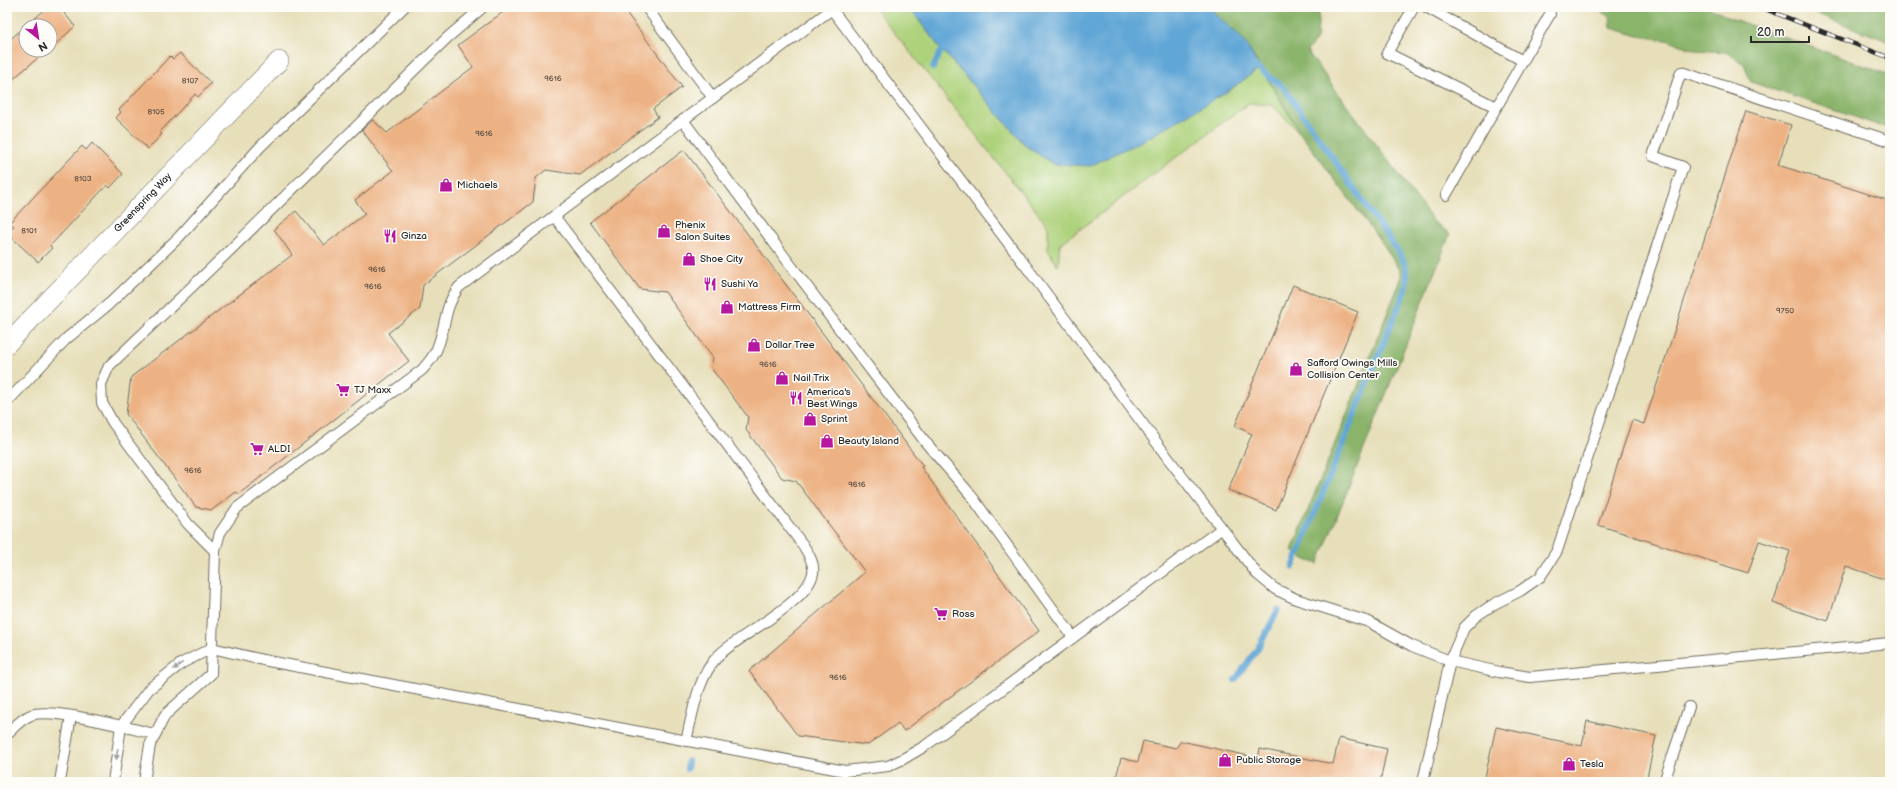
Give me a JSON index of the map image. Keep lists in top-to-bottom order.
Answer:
{
  "streets": {
    "street": ["Greenspring Way"]
  },
  "places": {
    "shop": [
      "Michaels",
      "Phenix Salon Suites",
      "Shoe City",
      "Mattress Firm",
      "Dollar Tree",
      "Safford Owings Mills Collision Center",
      "Nail Trix",
      "Sprint",
      "Beauty Island",
      "Public Storage",
      "Tesla"
    ],
    "restaurant": ["Ginza", "Sushi Ya", "America's Best Wings"],
    "supermarket": ["TJ Maxx", "ALDI", "Ross"]
  },
  "house_numbers": [
    "9616",
    "8107",
    "8105",
    "9616",
    "8103",
    "8101",
    "9616",
    "9616",
    "9750",
    "9616",
    "9616",
    "9616",
    "9616"
  ],
  "scale_bar": "20 m",
  "north": "bottom right"
}
